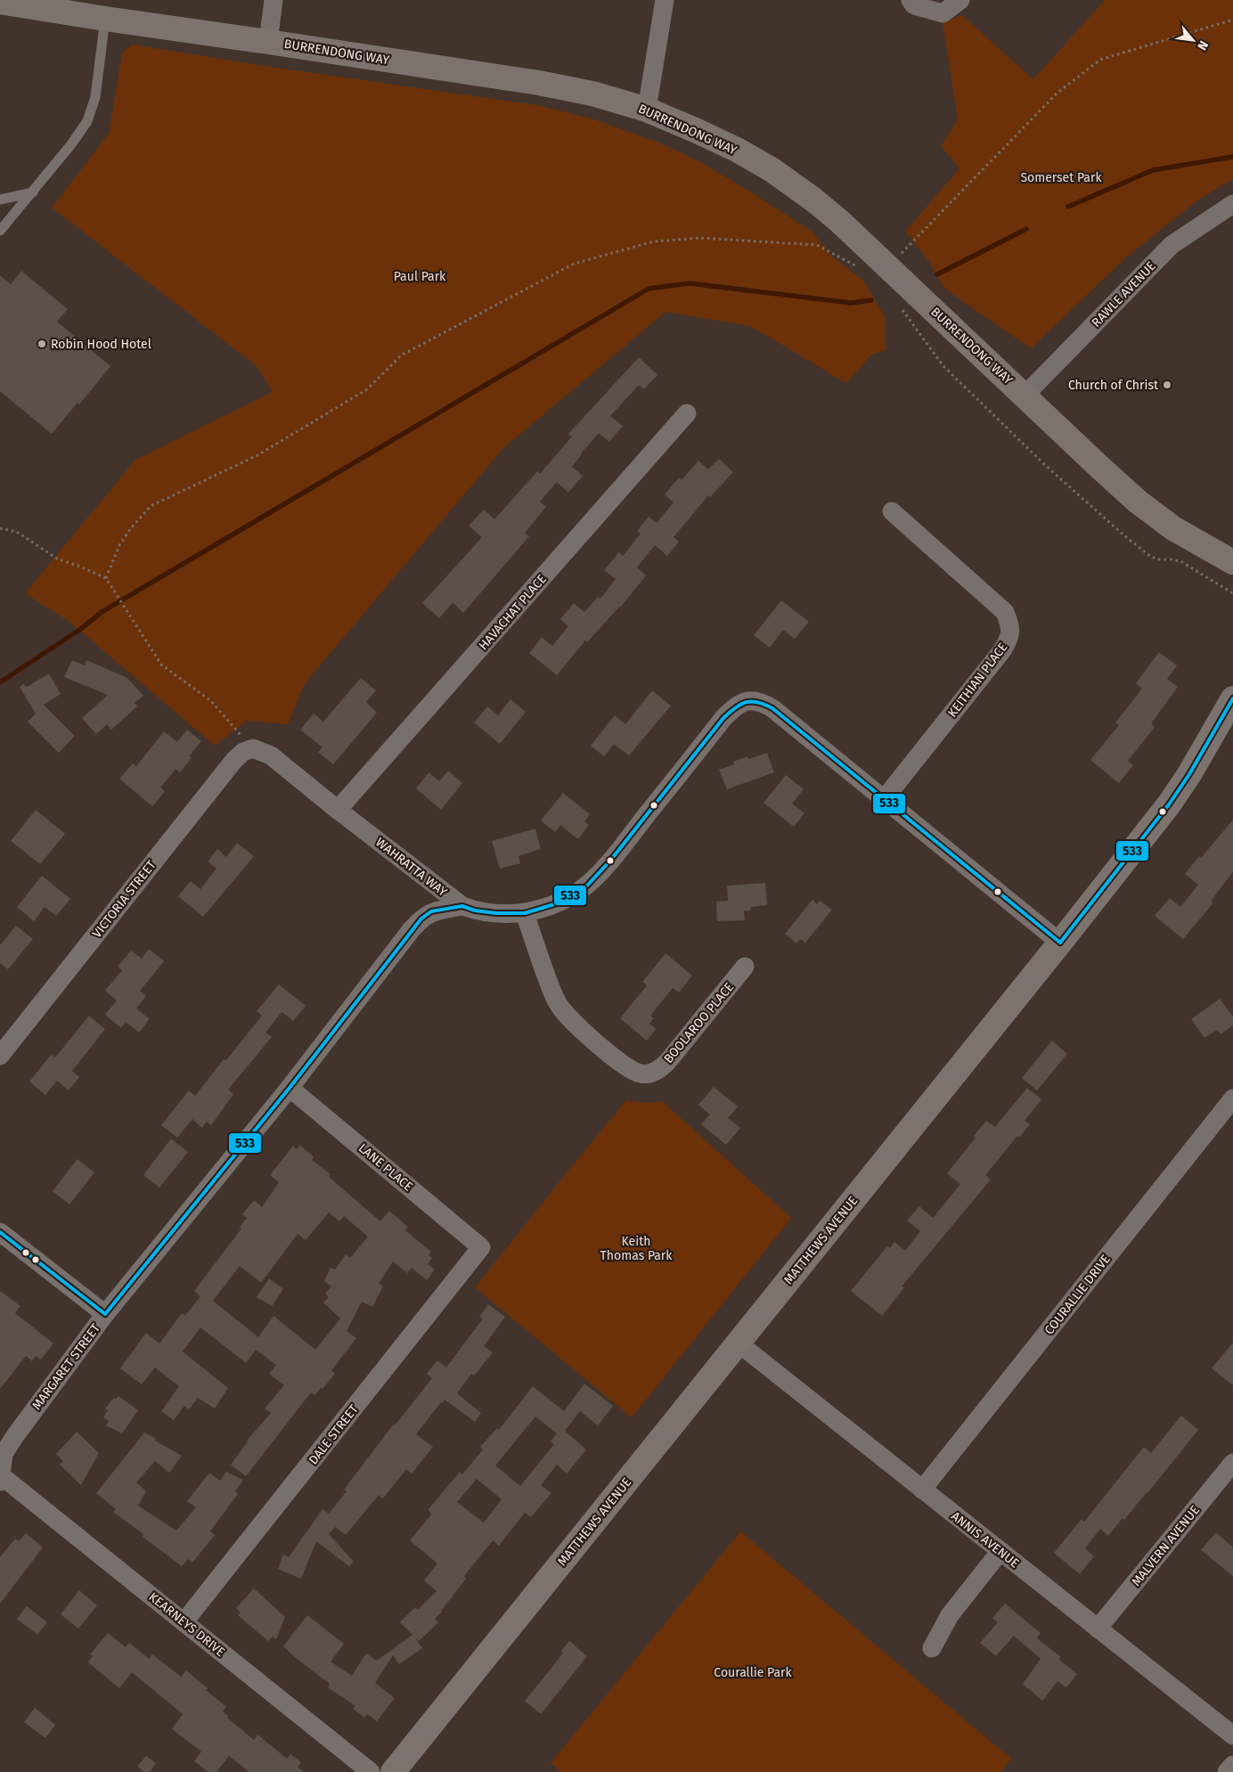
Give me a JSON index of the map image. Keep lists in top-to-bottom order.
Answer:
{
  "streets": {
    "main road": ["BURRENDONG WAY", "MATTHEWS AVENUE"],
    "street": [
      "RAWLE AVENUE",
      "HAVACHAT PLACE",
      "KEITHIAN PLACE",
      "WAHRATTA WAY",
      "VICTORIA STREET",
      "BOOLAROO PLACE",
      "LANE PLACE",
      "COURALLIE DRIVE",
      "MARGARET STREET",
      "DALE STREET",
      "ANNIS AVENUE",
      "MALVERN AVENUE",
      "KEARNEYS DRIVE"
    ]
  },
  "crossings": [
    ["BURRENDONG WAY", "RAWLE AVENUE"],
    ["HAVACHAT PLACE", "WAHRATTA WAY"],
    ["KEITHIAN PLACE", "WAHRATTA WAY"],
    ["WAHRATTA WAY", "VICTORIA STREET"],
    ["WAHRATTA WAY", "BOOLAROO PLACE"],
    ["WAHRATTA WAY", "MATTHEWS AVENUE"],
    ["WAHRATTA WAY", "MARGARET STREET"],
    ["LANE PLACE", "MARGARET STREET"],
    ["LANE PLACE", "DALE STREET"],
    ["MATTHEWS AVENUE", "ANNIS AVENUE"],
    ["COURALLIE DRIVE", "ANNIS AVENUE"],
    ["MARGARET STREET", "KEARNEYS DRIVE"],
    ["DALE STREET", "KEARNEYS DRIVE"],
    ["ANNIS AVENUE", "MALVERN AVENUE"]
  ],
  "parks": [
    "Somerset Park",
    "Paul Park",
    "Keith Thomas Park",
    "Courallie Park"
  ],
  "places": ["Robin Hood Hotel", "Church of Christ"],
  "lines": ["transit line 533"],
  "north": "bottom right"
}
